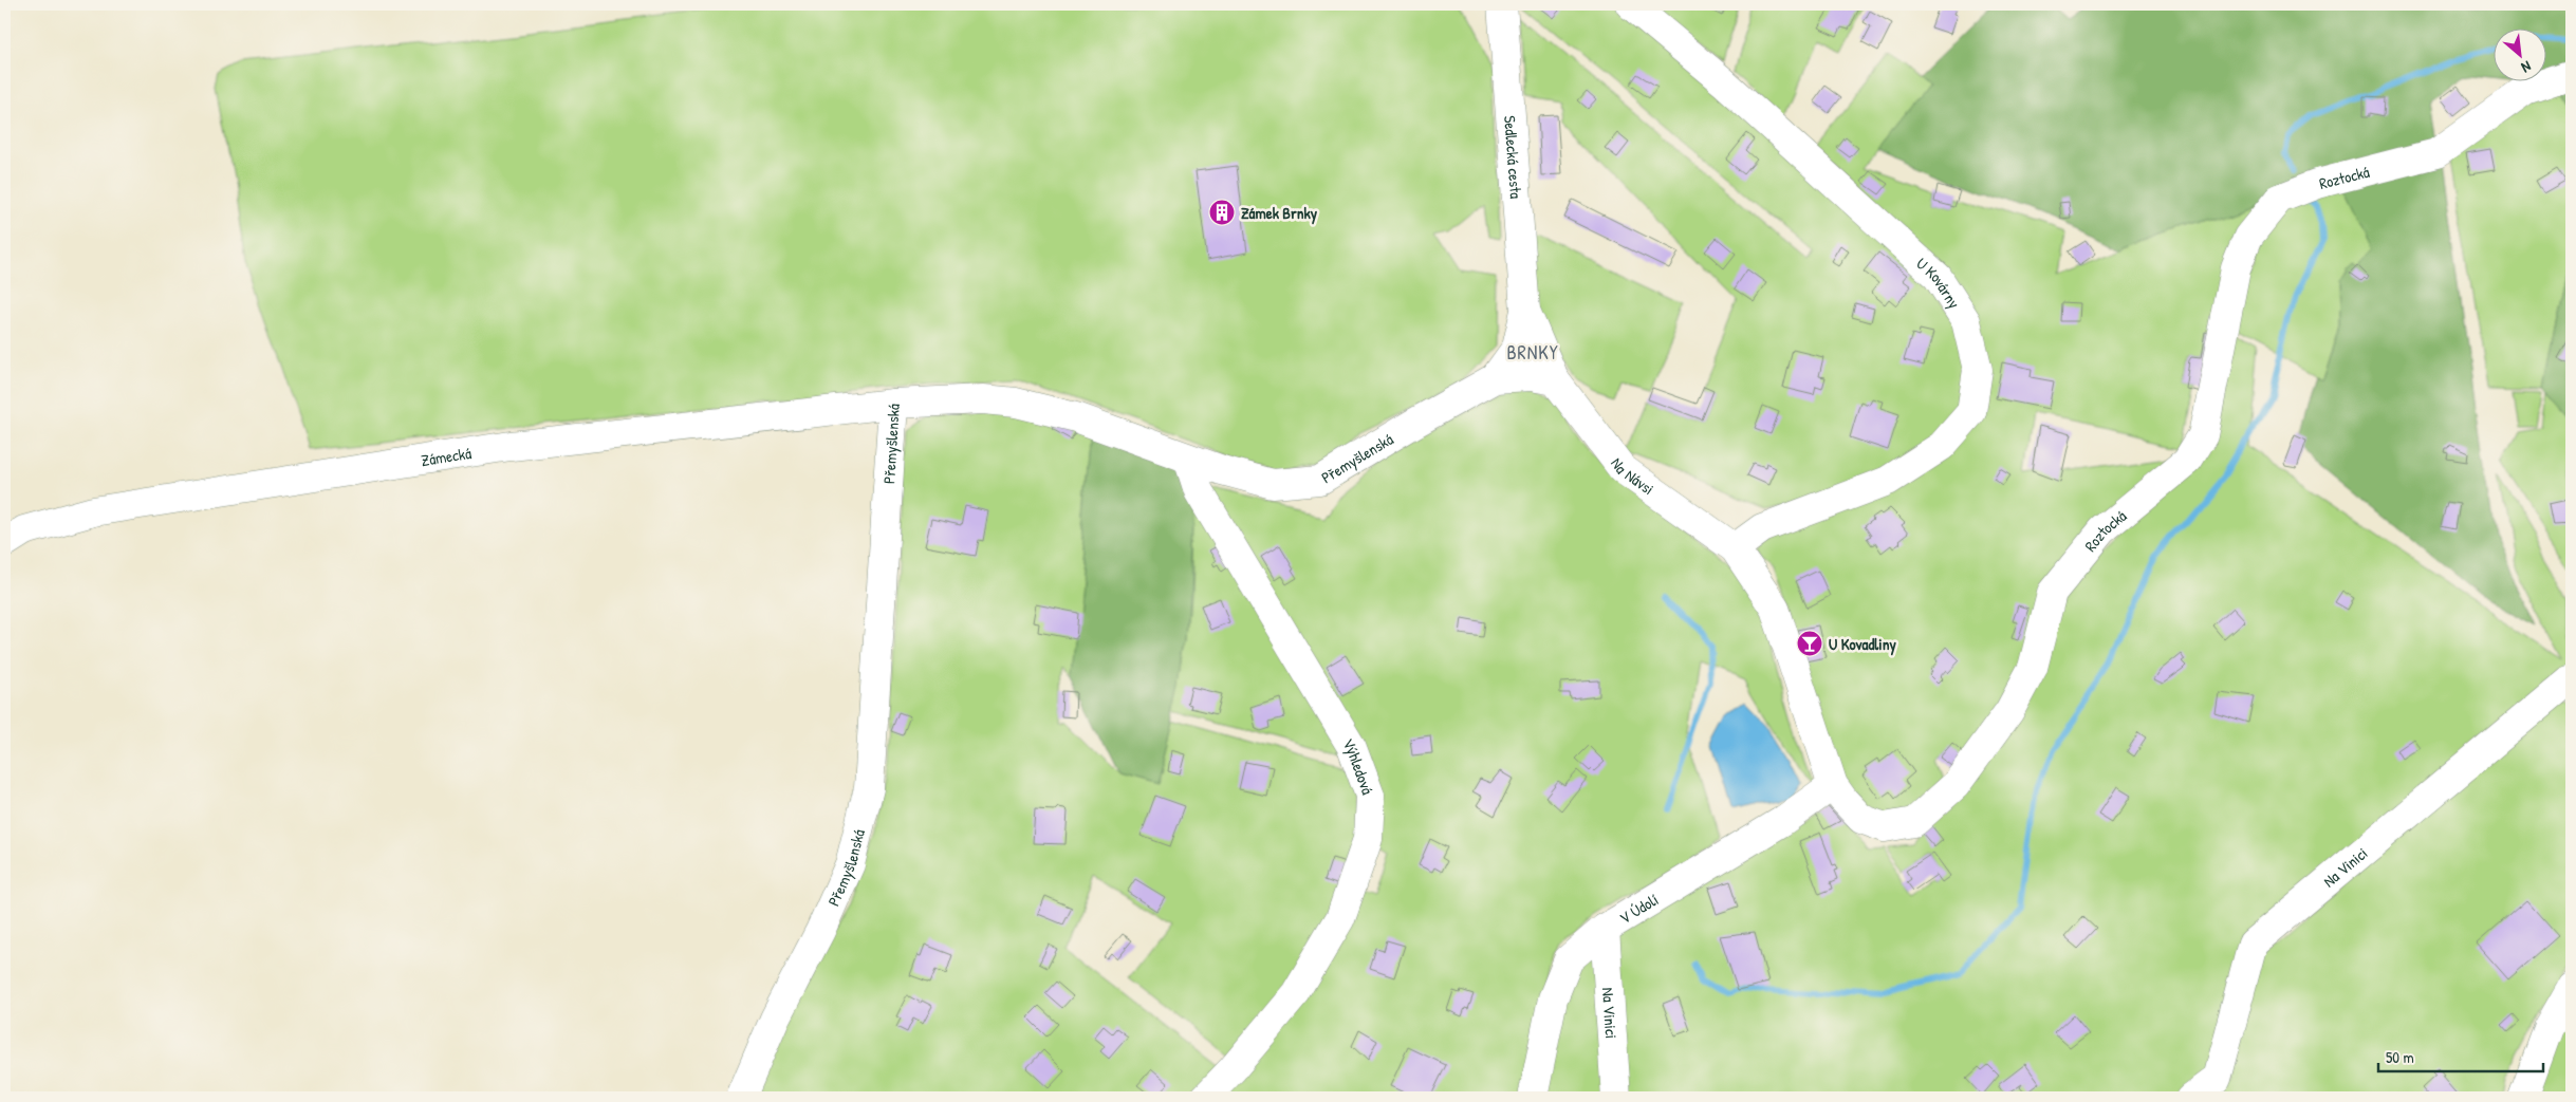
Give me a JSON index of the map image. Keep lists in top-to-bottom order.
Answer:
{
  "streets": {
    "street": [
      "Sedlecká cesta",
      "Roztocká",
      "U Kovárny",
      "Přemyšlenská",
      "Zámecká",
      "Na Návsi",
      "Výhledová",
      "Na Vinici",
      "V Údolí"
    ]
  },
  "crossings": [
    ["Sedlecká cesta", "Na Návsi"],
    ["Roztocká", "U Kovárny"],
    ["Roztocká", "Na Návsi"],
    ["Roztocká", "V Údolí"],
    ["U Kovárny", "Na Návsi"],
    ["Přemyšlenská", "Zámecká"],
    ["Přemyšlenská", "Výhledová"],
    ["Na Vinici", "V Údolí"]
  ],
  "districts": ["BRNKY"],
  "places": {
    "building": ["Zámek Brnky"],
    "bar": ["U Kovadliny"]
  },
  "scale_bar": "50 m",
  "north": "bottom right"
}
